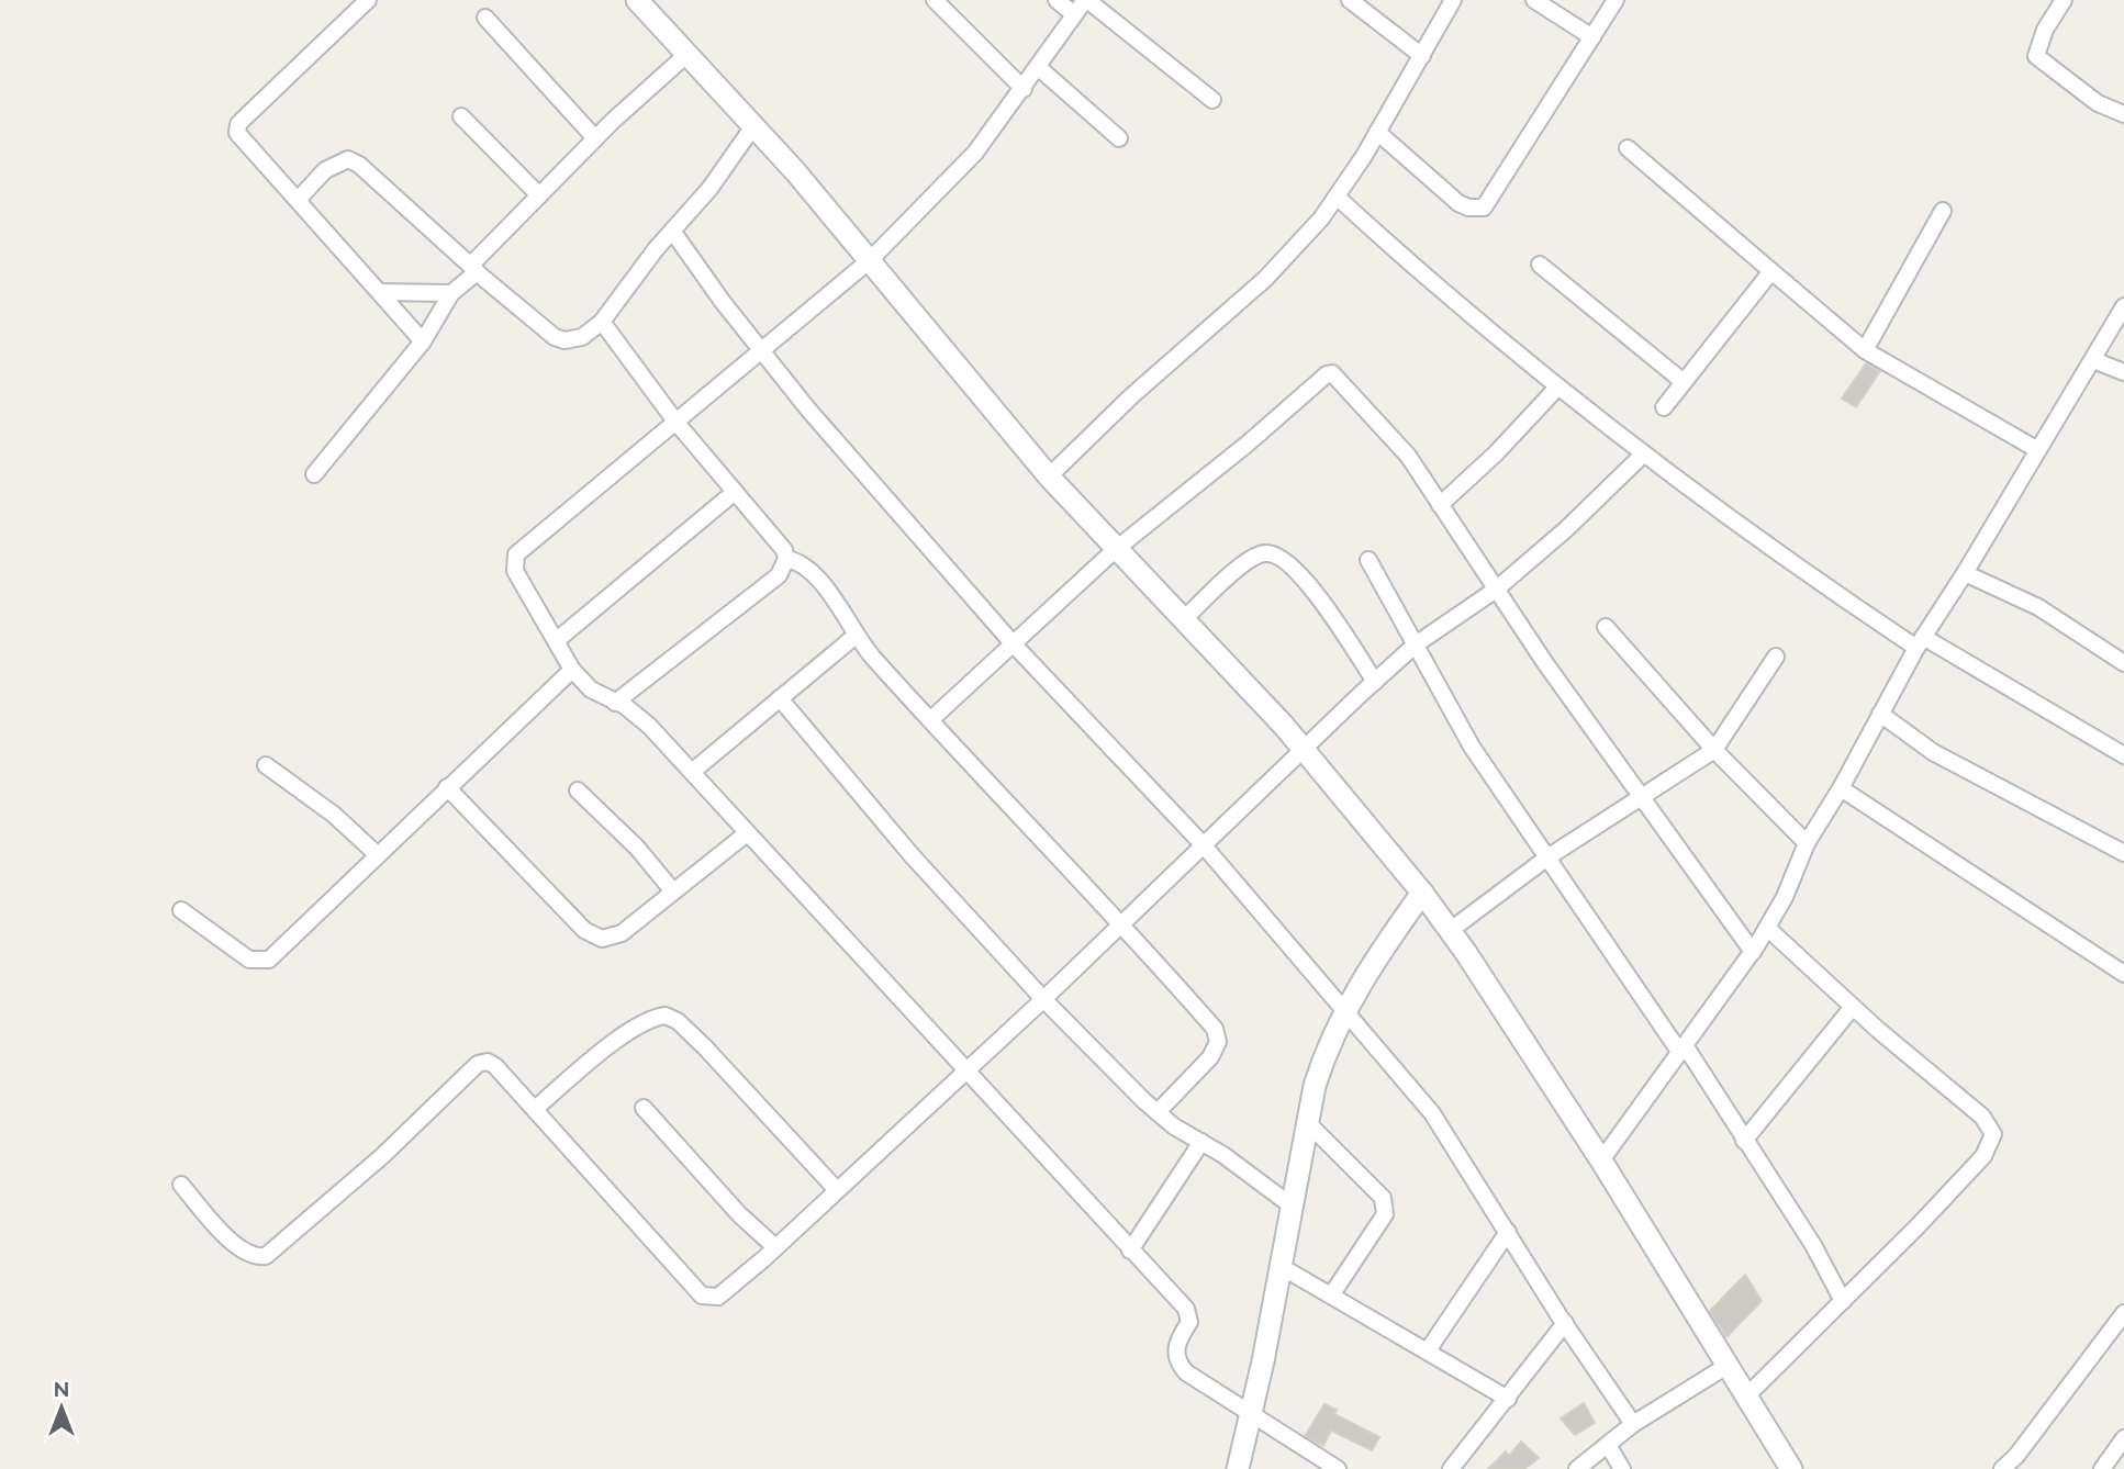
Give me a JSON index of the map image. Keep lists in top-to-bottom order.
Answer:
{
  "north": "top"
}
